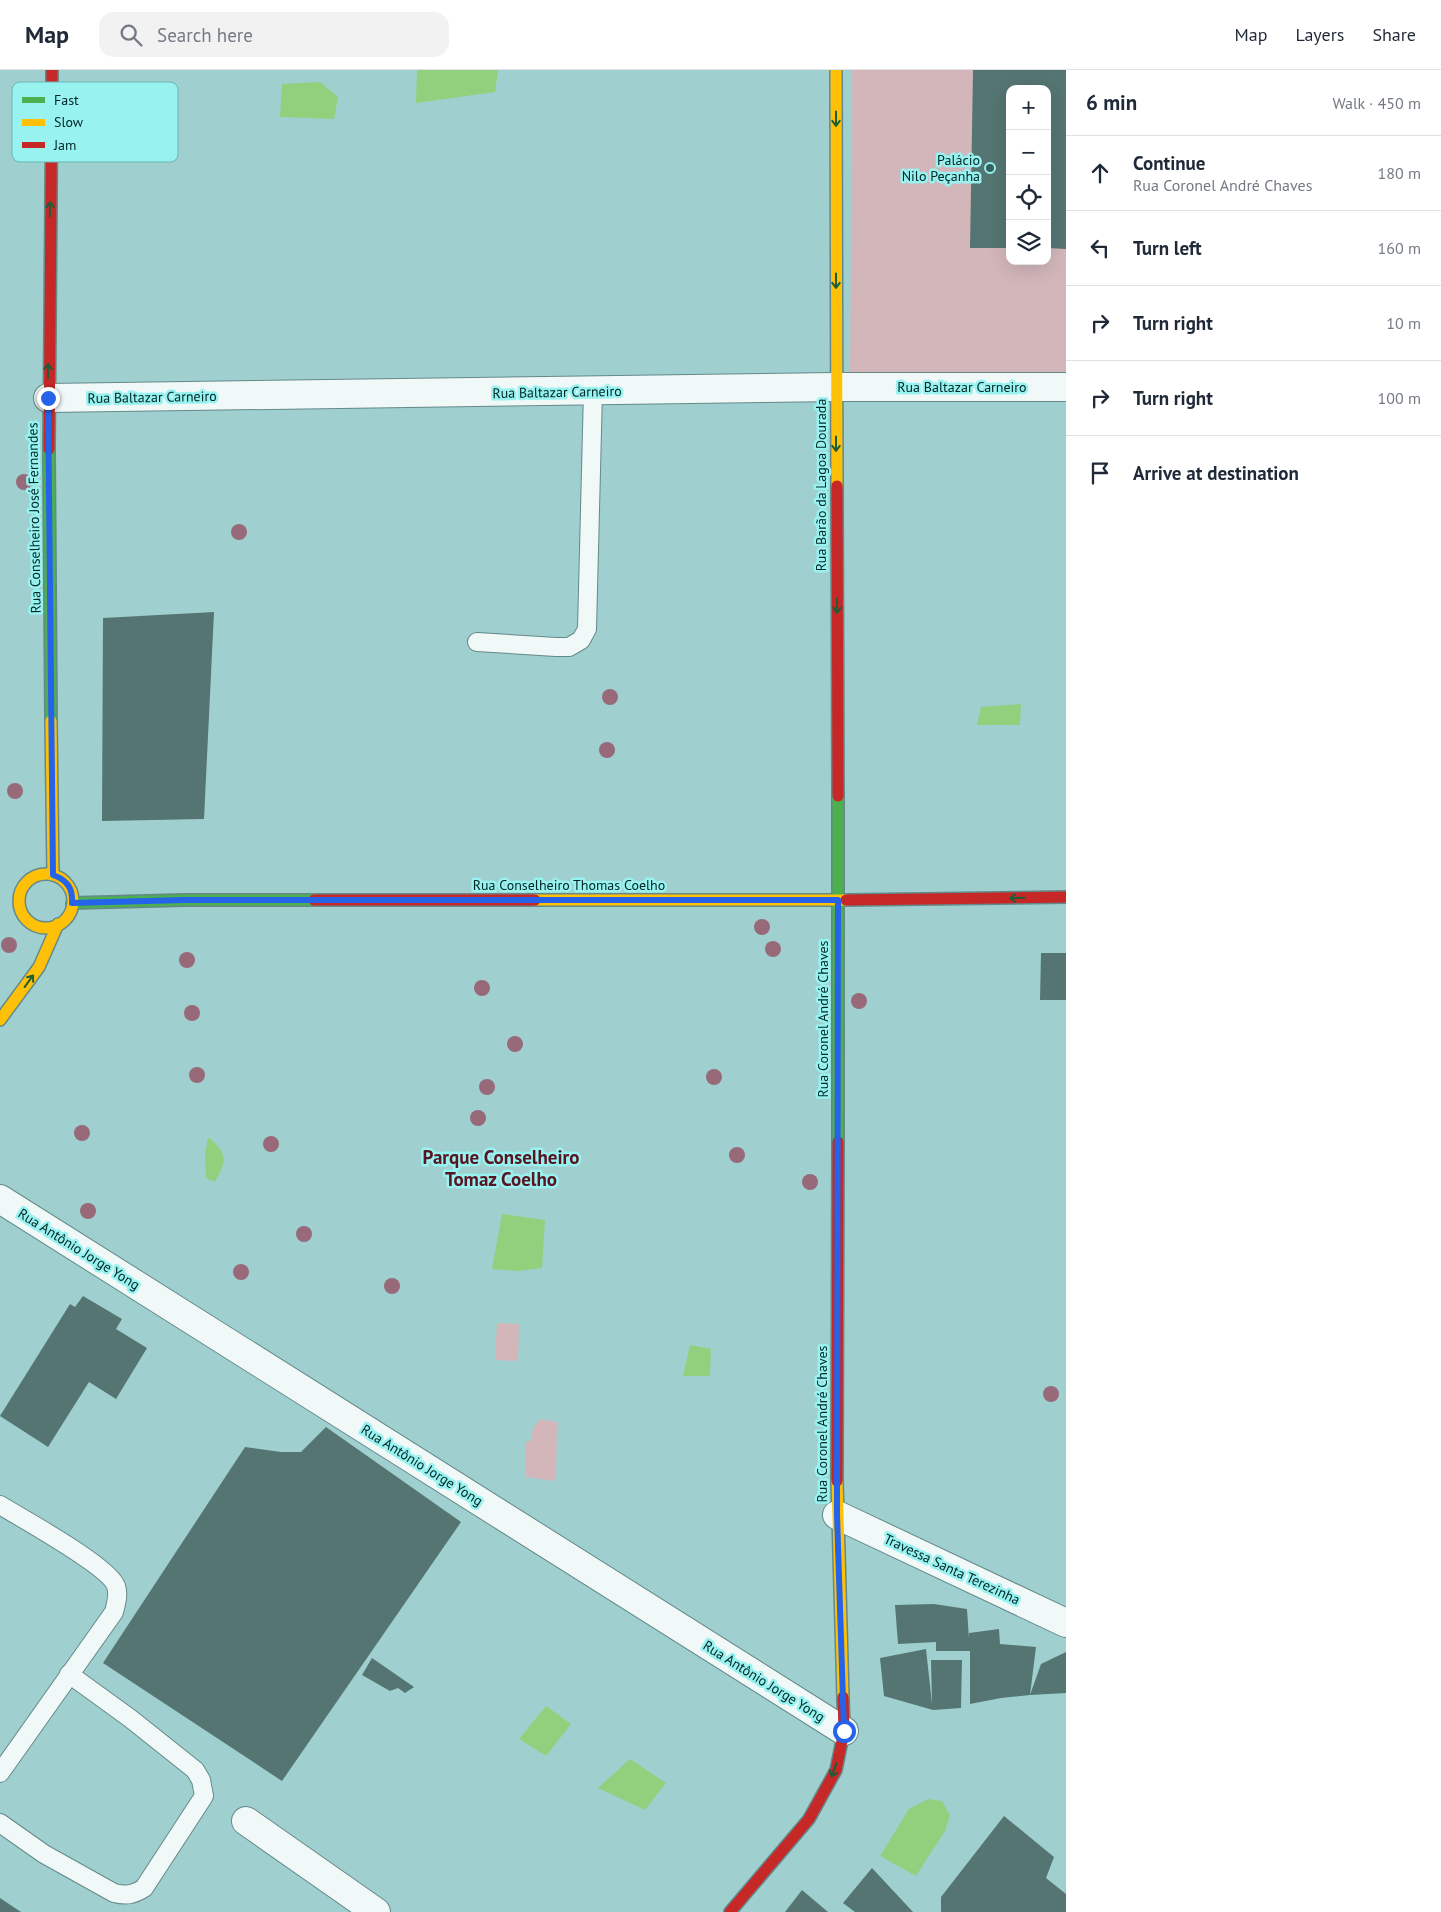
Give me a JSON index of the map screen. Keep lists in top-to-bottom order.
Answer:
{
  "streets": {
    "main road": [
      "Rua Barão da Lagoa Dourada",
      "Rua Conselheiro José Fernandes",
      "Rua Conselheiro Thomas Coelho",
      "Rua Coronel André Chaves"
    ],
    "street": ["Rua Baltazar Carneiro", "Rua Antônio Jorge Yong", "Travessa Santa Terezinha"]
  },
  "crossings": [
    ["Rua Baltazar Carneiro", "Rua Barão da Lagoa Dourada"],
    ["Rua Baltazar Carneiro", "Rua Conselheiro José Fernandes"],
    ["Rua Barão da Lagoa Dourada", "Rua Conselheiro Thomas Coelho"],
    ["Rua Barão da Lagoa Dourada", "Rua Coronel André Chaves"],
    ["Rua Conselheiro José Fernandes", "Rua Conselheiro Thomas Coelho"],
    ["Rua Conselheiro Thomas Coelho", "Rua Coronel André Chaves"],
    ["Rua Coronel André Chaves", "Rua Antônio Jorge Yong"],
    ["Rua Coronel André Chaves", "Travessa Santa Terezinha"]
  ],
  "one_way": ["Rua Barão da Lagoa Dourada"],
  "districts": ["Parque Conselheiro Tomaz Coelho"],
  "places": ["Palácio Nilo Peçanha"],
  "legend": ["Fast", "Slow", "Jam"],
  "page": {
    "header": "Map",
    "search": "Search here",
    "nav": ["Map", "Layers", "Share"],
    "heading": ["6 min", "Walk · 450 m"],
    "map_buttons": ["+", "−"],
    "list": [
      ["Continue", "Rua Coronel André Chaves", "180 m"],
      ["Turn left", "160 m"],
      ["Turn right", "10 m"],
      ["Turn right", "100 m"],
      "Arrive at destination"
    ]
  }
}
